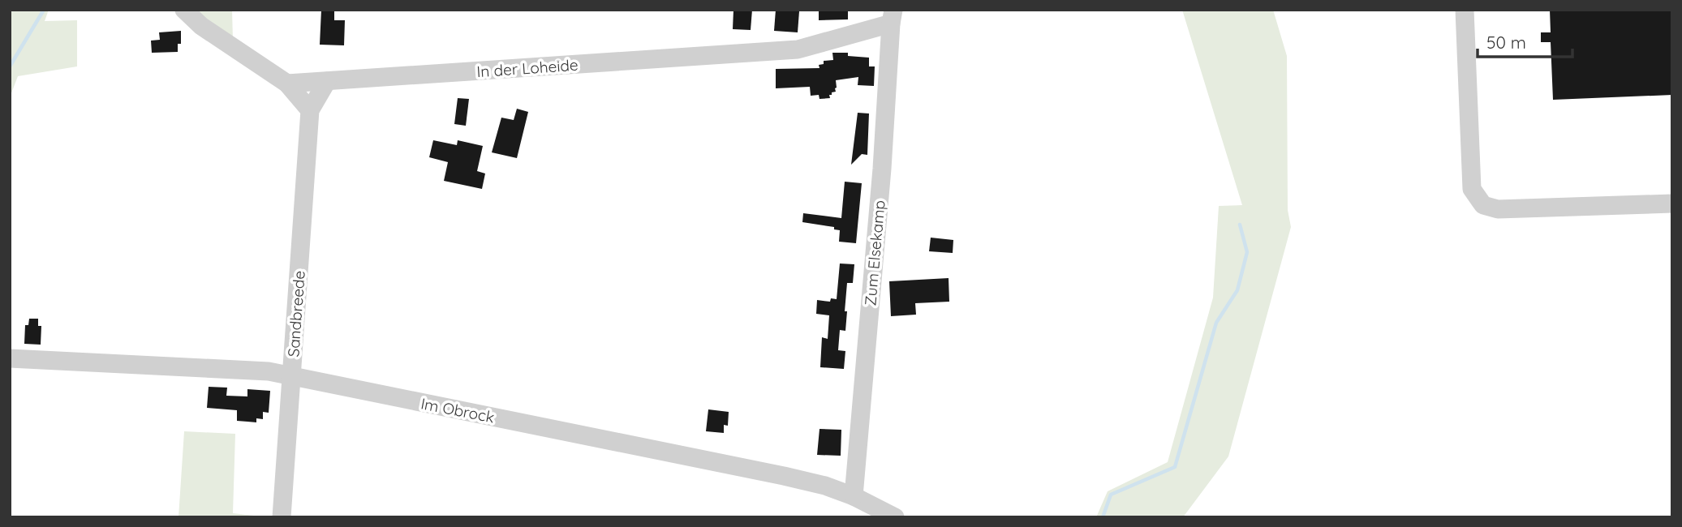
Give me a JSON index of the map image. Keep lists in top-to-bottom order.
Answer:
{
  "streets": {
    "street": [
      "In der Loheide",
      "Zum Elsekamp",
      "Sandbreede",
      "Im Obrock"
    ]
  },
  "crossings": [
    ["In der Loheide", "Zum Elsekamp"],
    ["In der Loheide", "Sandbreede"],
    ["Zum Elsekamp", "Im Obrock"],
    ["Sandbreede", "Im Obrock"]
  ],
  "scale_bar": "50 m"
}
